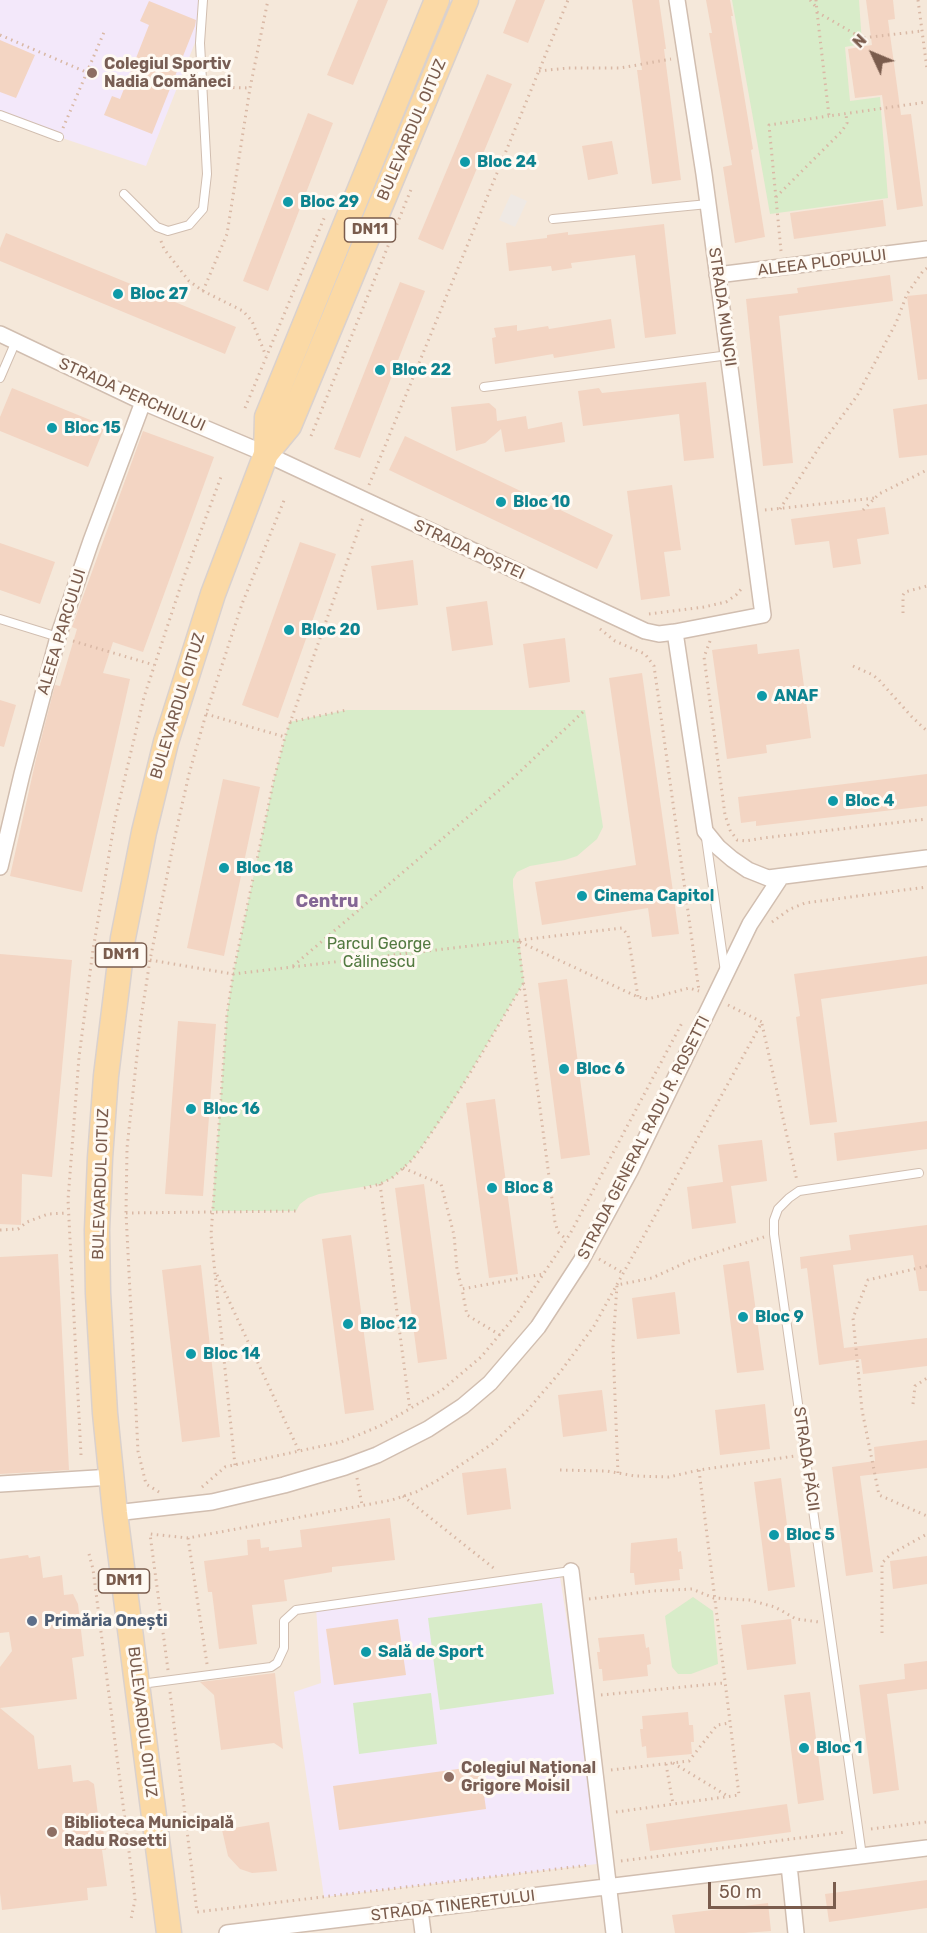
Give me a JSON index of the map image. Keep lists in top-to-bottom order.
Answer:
{
  "streets": {
    "main road": ["BULEVARDUL OITUZ", "DN11"],
    "street": [
      "ALEEA PLOPULUI",
      "STRADA MUNCII",
      "STRADA PERCHIULUI",
      "STRADA POȘTEI",
      "ALEEA PARCULUI",
      "STRADA GENERAL RADU R. ROSETTI",
      "STRADA TINERETULUI"
    ],
    "lane": ["STRADA PĂCII"]
  },
  "crossings": [
    ["BULEVARDUL OITUZ", "STRADA PERCHIULUI"],
    ["BULEVARDUL OITUZ", "STRADA POȘTEI"],
    ["BULEVARDUL OITUZ", "STRADA GENERAL RADU R. ROSETTI"],
    ["ALEEA PLOPULUI", "STRADA MUNCII"],
    ["STRADA MUNCII", "STRADA POȘTEI"],
    ["STRADA PERCHIULUI", "STRADA POȘTEI"],
    ["STRADA PERCHIULUI", "ALEEA PARCULUI"],
    ["STRADA PĂCII", "STRADA TINERETULUI"]
  ],
  "districts": ["Centru"],
  "parks": ["Parcul George Călinescu"],
  "places": [
    "Colegiul Sportiv Nadia Comăneci",
    "Bloc 24",
    "Bloc 29",
    "Bloc 27",
    "Bloc 22",
    "Bloc 15",
    "Bloc 10",
    "Bloc 20",
    "ANAF",
    "Bloc 4",
    "Bloc 18",
    "Cinema Capitol",
    "Bloc 6",
    "Bloc 16",
    "Bloc 8",
    "Bloc 9",
    "Bloc 12",
    "Bloc 14",
    "Bloc 5",
    "Primăria Onești",
    "Sală de Sport",
    "Bloc 1",
    "Colegiul Național Grigore Moisil",
    "Biblioteca Municipală Radu Rosetti"
  ],
  "scale_bar": "50 m",
  "north": "top left"
}
